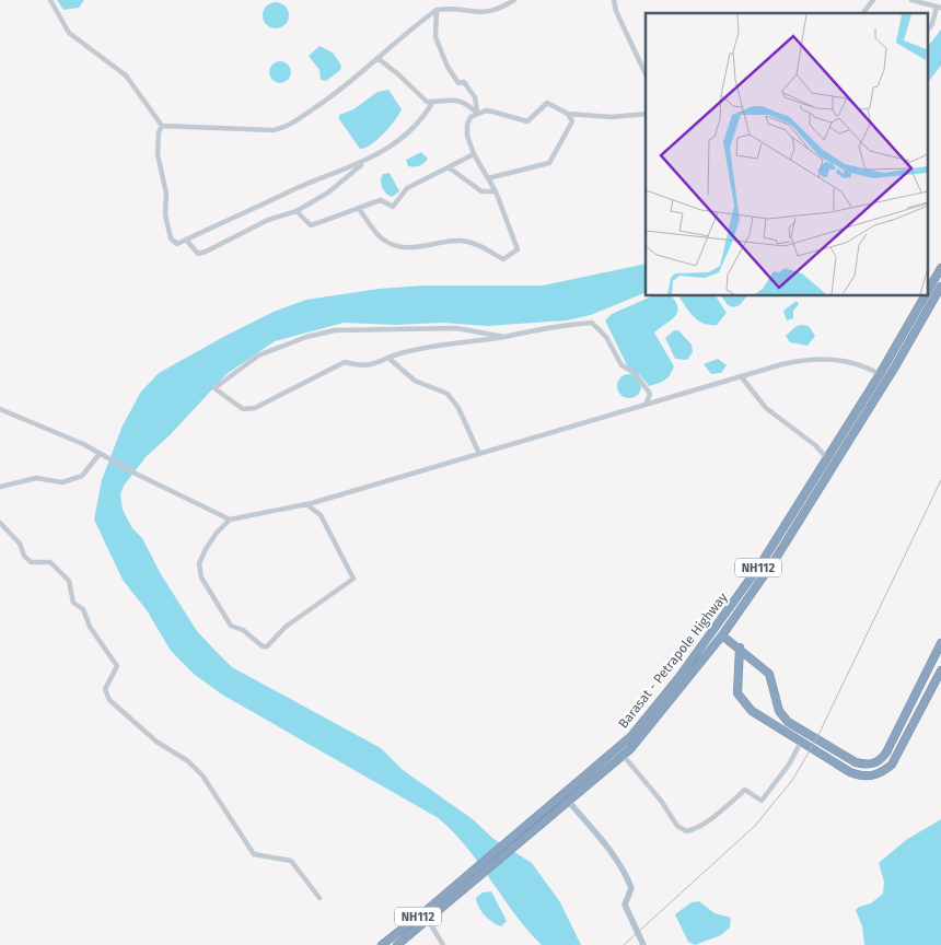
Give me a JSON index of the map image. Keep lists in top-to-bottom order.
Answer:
{
  "streets": {
    "highway": ["NH112", "Barasat - Petrapole Highway"]
  }
}
